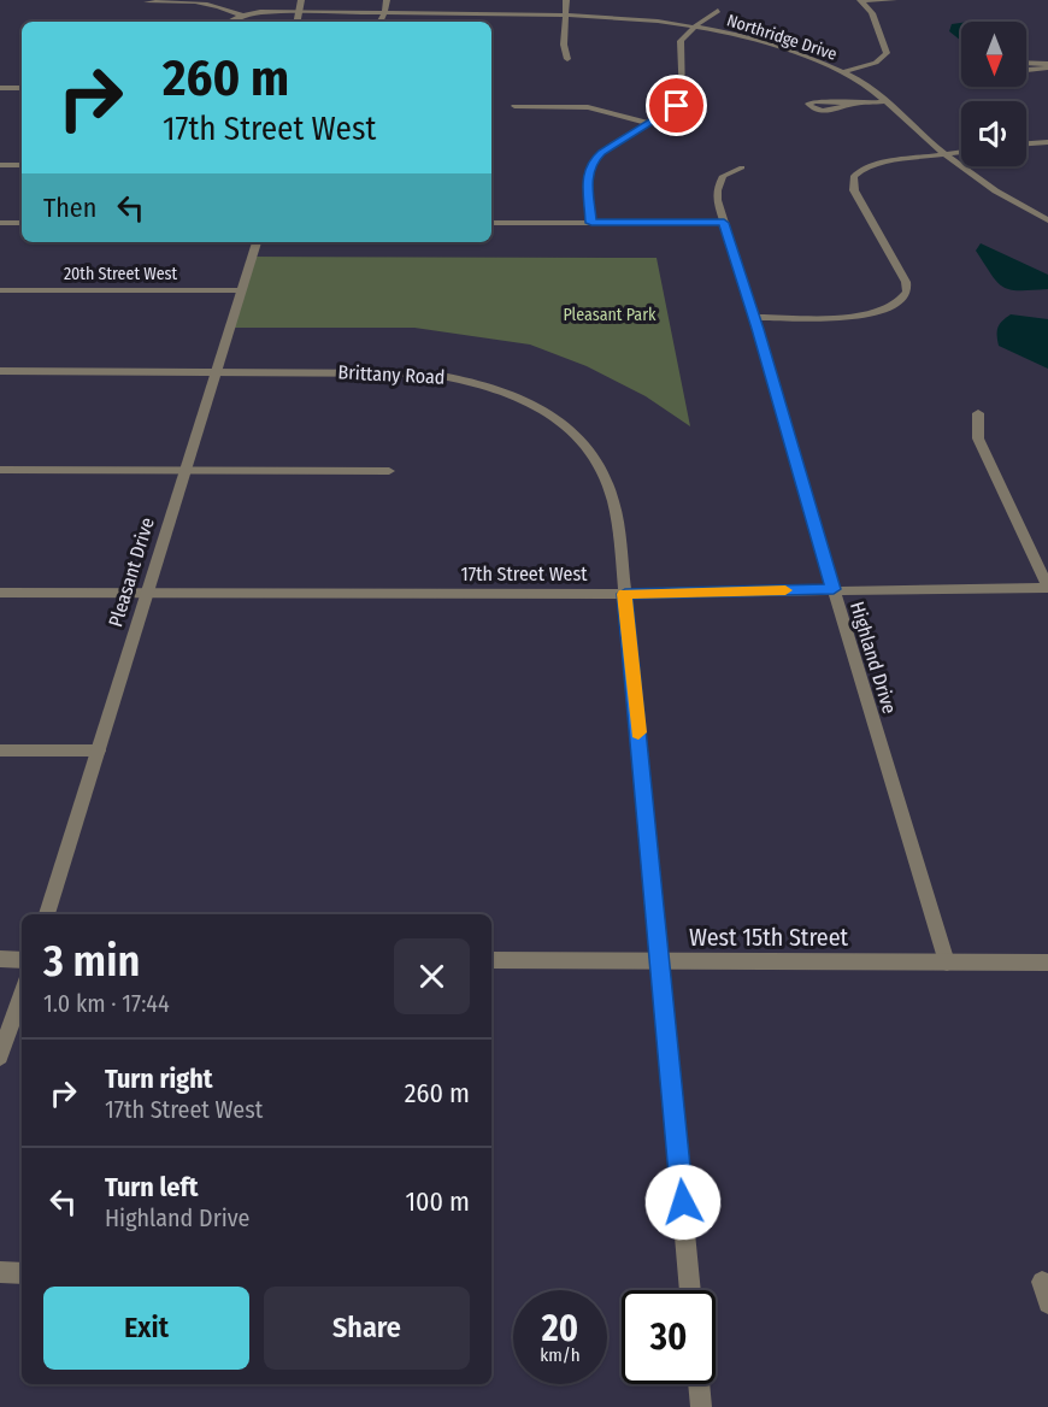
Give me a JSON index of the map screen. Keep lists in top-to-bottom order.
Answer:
{
  "streets": {
    "street": [
      "Northridge Drive",
      "20th Street West",
      "Brittany Road",
      "Pleasant Drive",
      "17th Street West",
      "Highland Drive",
      "West 15th Street"
    ]
  },
  "crossings": [
    ["20th Street West", "Pleasant Drive"],
    ["Brittany Road", "Pleasant Drive"],
    ["Brittany Road", "17th Street West"],
    ["Brittany Road", "West 15th Street"],
    ["Pleasant Drive", "17th Street West"],
    ["17th Street West", "Highland Drive"],
    ["Highland Drive", "West 15th Street"]
  ],
  "parks": ["Pleasant Park"],
  "north": "bottom",
  "page": {
    "turn": ["260 m", "17th Street West"],
    "then": "Then",
    "heading": ["3 min", "1.0 km · 17:44"],
    "list": [
      {
        "name": "Turn right",
        "note": "17th Street West",
        "value": "260 m"
      },
      {
        "name": "Turn left",
        "note": "Highland Drive",
        "value": "100 m"
      }
    ],
    "buttons": ["Exit", "Share"],
    "speed": "20 km/h",
    "limit": "30"
  }
}
